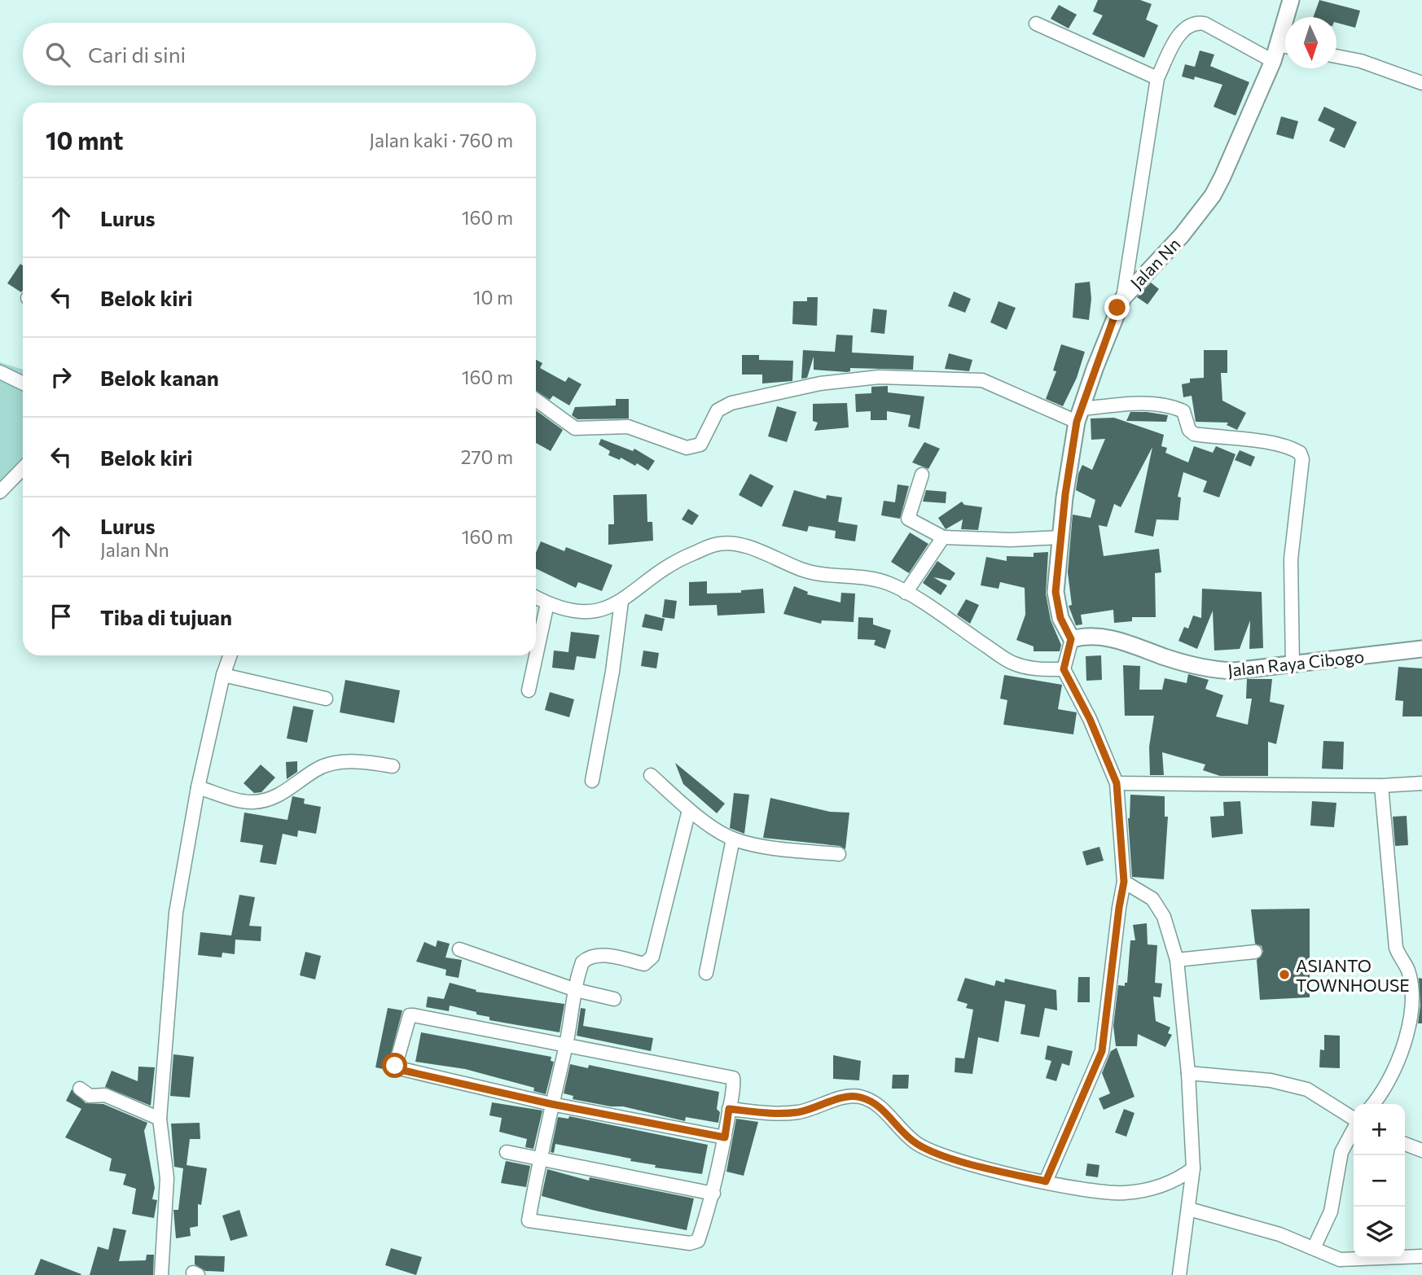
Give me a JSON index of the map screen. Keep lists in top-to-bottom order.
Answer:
{
  "streets": {
    "street": ["Jalan Nn", "Jalan Raya Cibogo"]
  },
  "crossings": [
    ["Jalan Nn", "Jalan Raya Cibogo"]
  ],
  "places": ["ASIANTO TOWNHOUSE"],
  "north": "bottom",
  "page": {
    "search": "Cari di sini",
    "heading": ["10 mnt", "Jalan kaki · 760 m"],
    "list": [
      ["Lurus", "160 m"],
      ["Belok kiri", "10 m"],
      ["Belok kanan", "160 m"],
      ["Belok kiri", "270 m"],
      ["Lurus", "Jalan Nn", "160 m"],
      "Tiba di tujuan"
    ],
    "map_buttons": ["+", "−"]
  }
}
